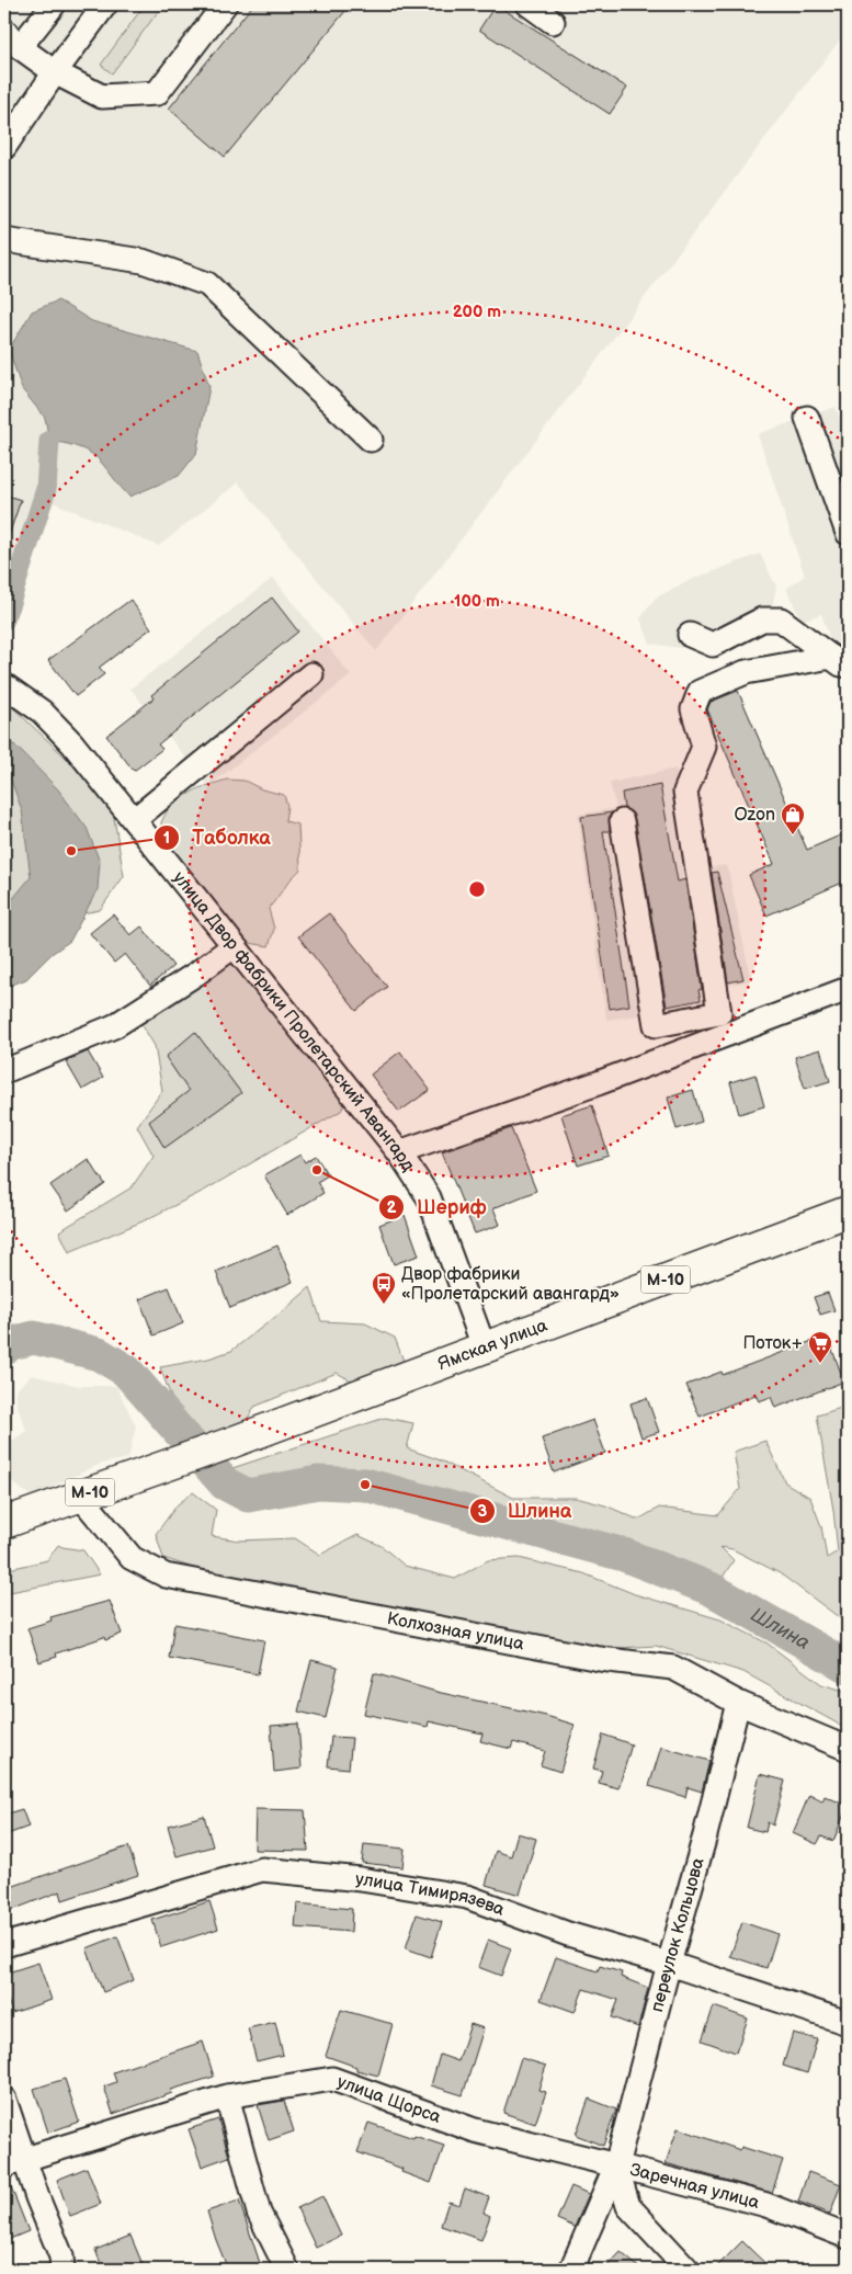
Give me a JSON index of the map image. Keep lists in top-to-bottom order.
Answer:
{
  "streets": {
    "highway": ["М-10", "Ямская улица"],
    "street": [
      "улица Двор фабрики Пролетарский Авангард",
      "Колхозная улица",
      "улица Тимирязева",
      "переулок Кольцова",
      "улица Щорса",
      "Заречная улица"
    ]
  },
  "crossings": [
    ["улица Двор фабрики Пролетарский Авангард", "Ямская улица"],
    ["М-10", "Ямская улица"],
    ["М-10", "Колхозная улица"],
    ["Ямская улица", "Колхозная улица"],
    ["Колхозная улица", "переулок Кольцова"],
    ["улица Тимирязева", "переулок Кольцова"],
    ["переулок Кольцова", "улица Щорса"],
    ["переулок Кольцова", "Заречная улица"],
    ["улица Щорса", "Заречная улица"]
  ],
  "water": ["Шлина"],
  "places": {
    "shop": ["Ozon"],
    "other": ["Таболка", "Шериф", "Шлина"],
    "bus stop": ["Двор фабрики «Пролетарский авангард»"],
    "supermarket": ["Поток+"]
  },
  "rings": ["200 m", "100 m"]
}
